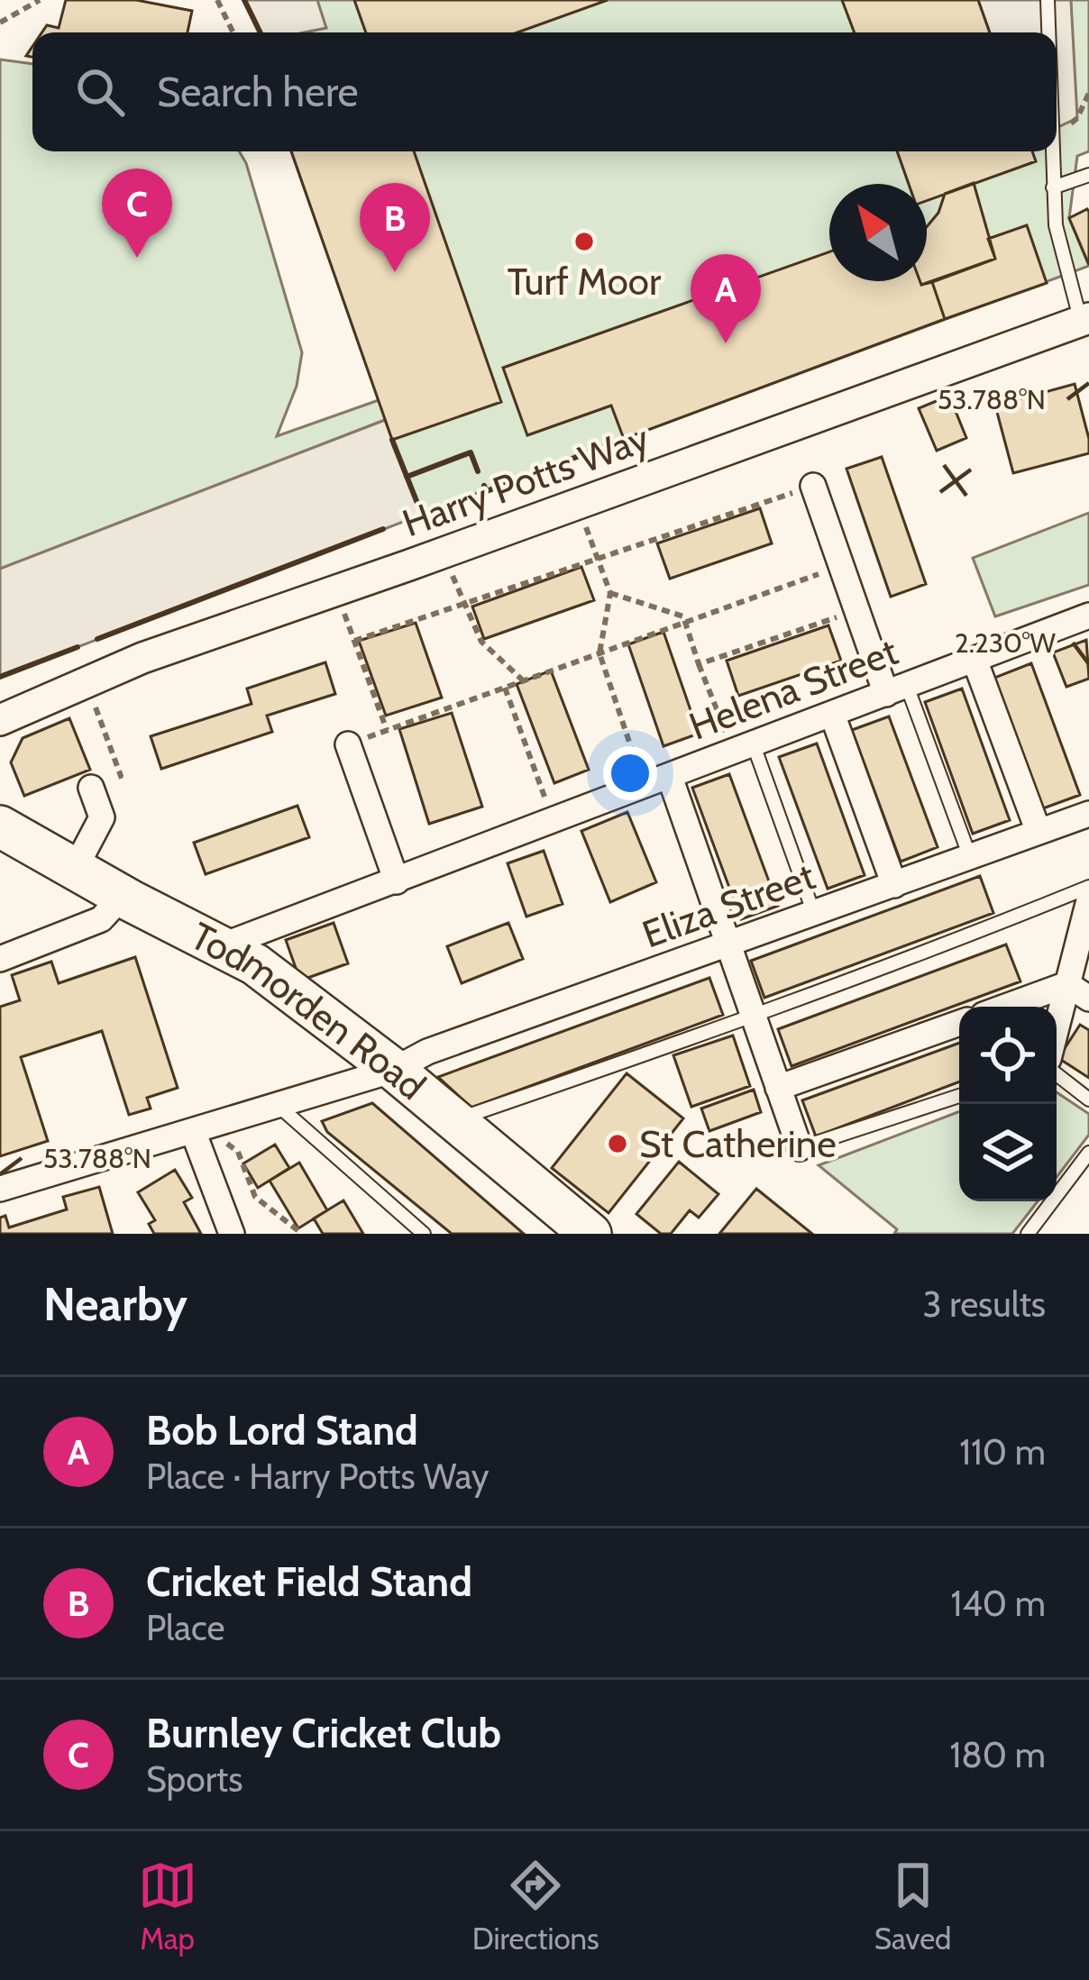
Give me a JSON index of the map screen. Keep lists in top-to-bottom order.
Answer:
{
  "streets": {
    "highway": ["Todmorden Road"],
    "street": ["Harry Potts Way", "Helena Street", "Eliza Street"]
  },
  "crossings": [
    ["Helena Street", "Todmorden Road"],
    ["Eliza Street", "Todmorden Road"]
  ],
  "places": ["Turf Moor", "St Catherine"],
  "north": "top left",
  "page": {
    "search": "Search here",
    "pins": ["C", "B", "A"],
    "heading": ["Nearby", "3 results"],
    "list": [
      {
        "mark": "A",
        "name": "Bob Lord Stand",
        "note": "Place · Harry Potts Way",
        "value": "110 m"
      },
      {
        "mark": "B",
        "name": "Cricket Field Stand",
        "note": "Place",
        "value": "140 m"
      },
      {
        "mark": "C",
        "name": "Burnley Cricket Club",
        "note": "Sports",
        "value": "180 m"
      }
    ],
    "nav": ["Map", "Directions", "Saved"]
  },
  "coordinates": ["53.788°N", "2.230°W"]
}
